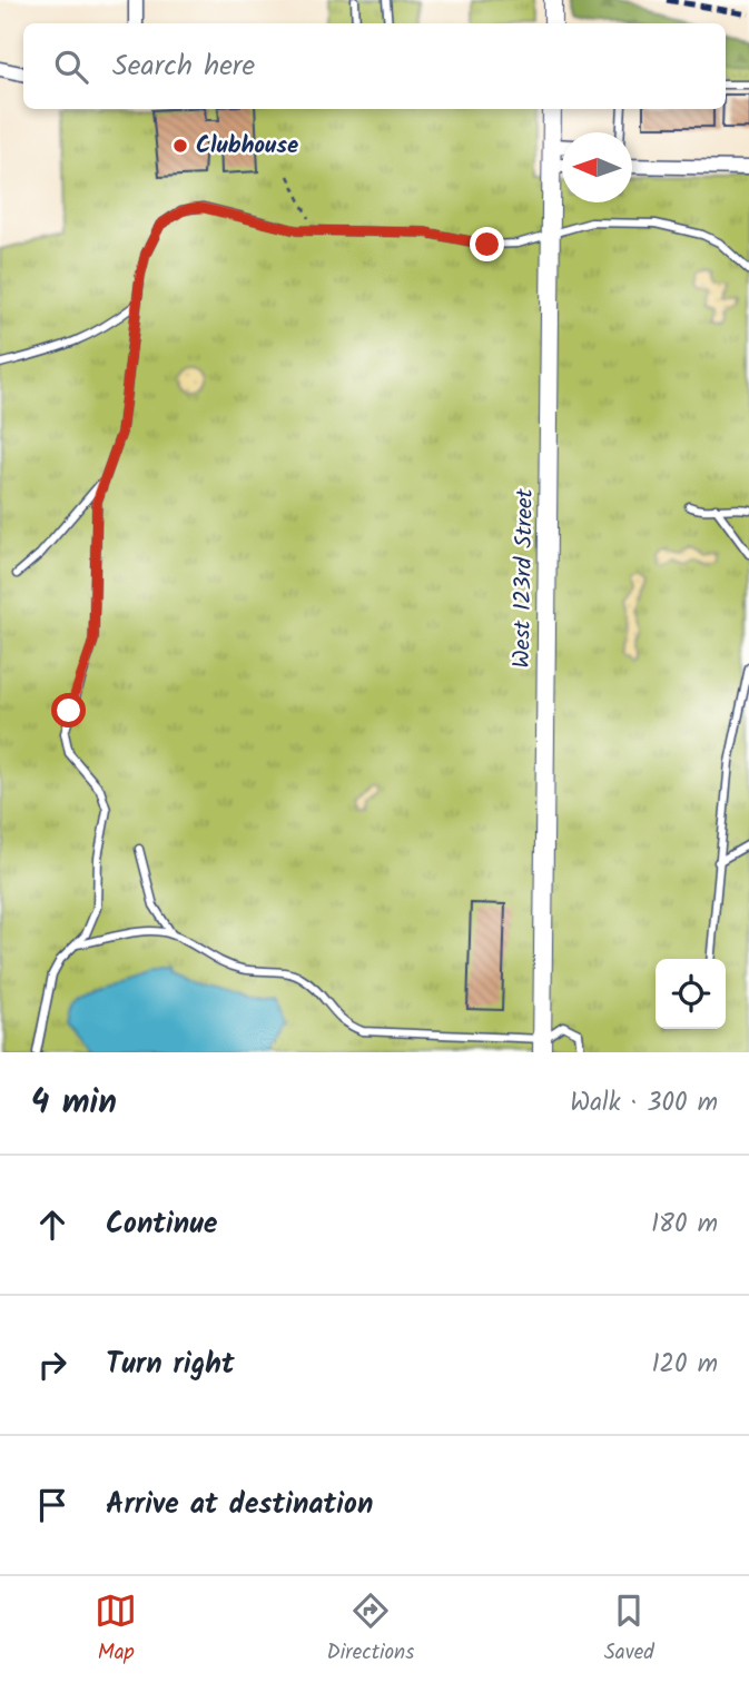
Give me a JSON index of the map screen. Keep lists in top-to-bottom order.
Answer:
{
  "streets": {
    "street": ["West 123rd Street"]
  },
  "places": ["Clubhouse"],
  "north": "left",
  "page": {
    "search": "Search here",
    "heading": ["4 min", "Walk · 300 m"],
    "list": [
      ["Continue", "180 m"],
      ["Turn right", "120 m"],
      "Arrive at destination"
    ],
    "nav": ["Map", "Directions", "Saved"]
  }
}
